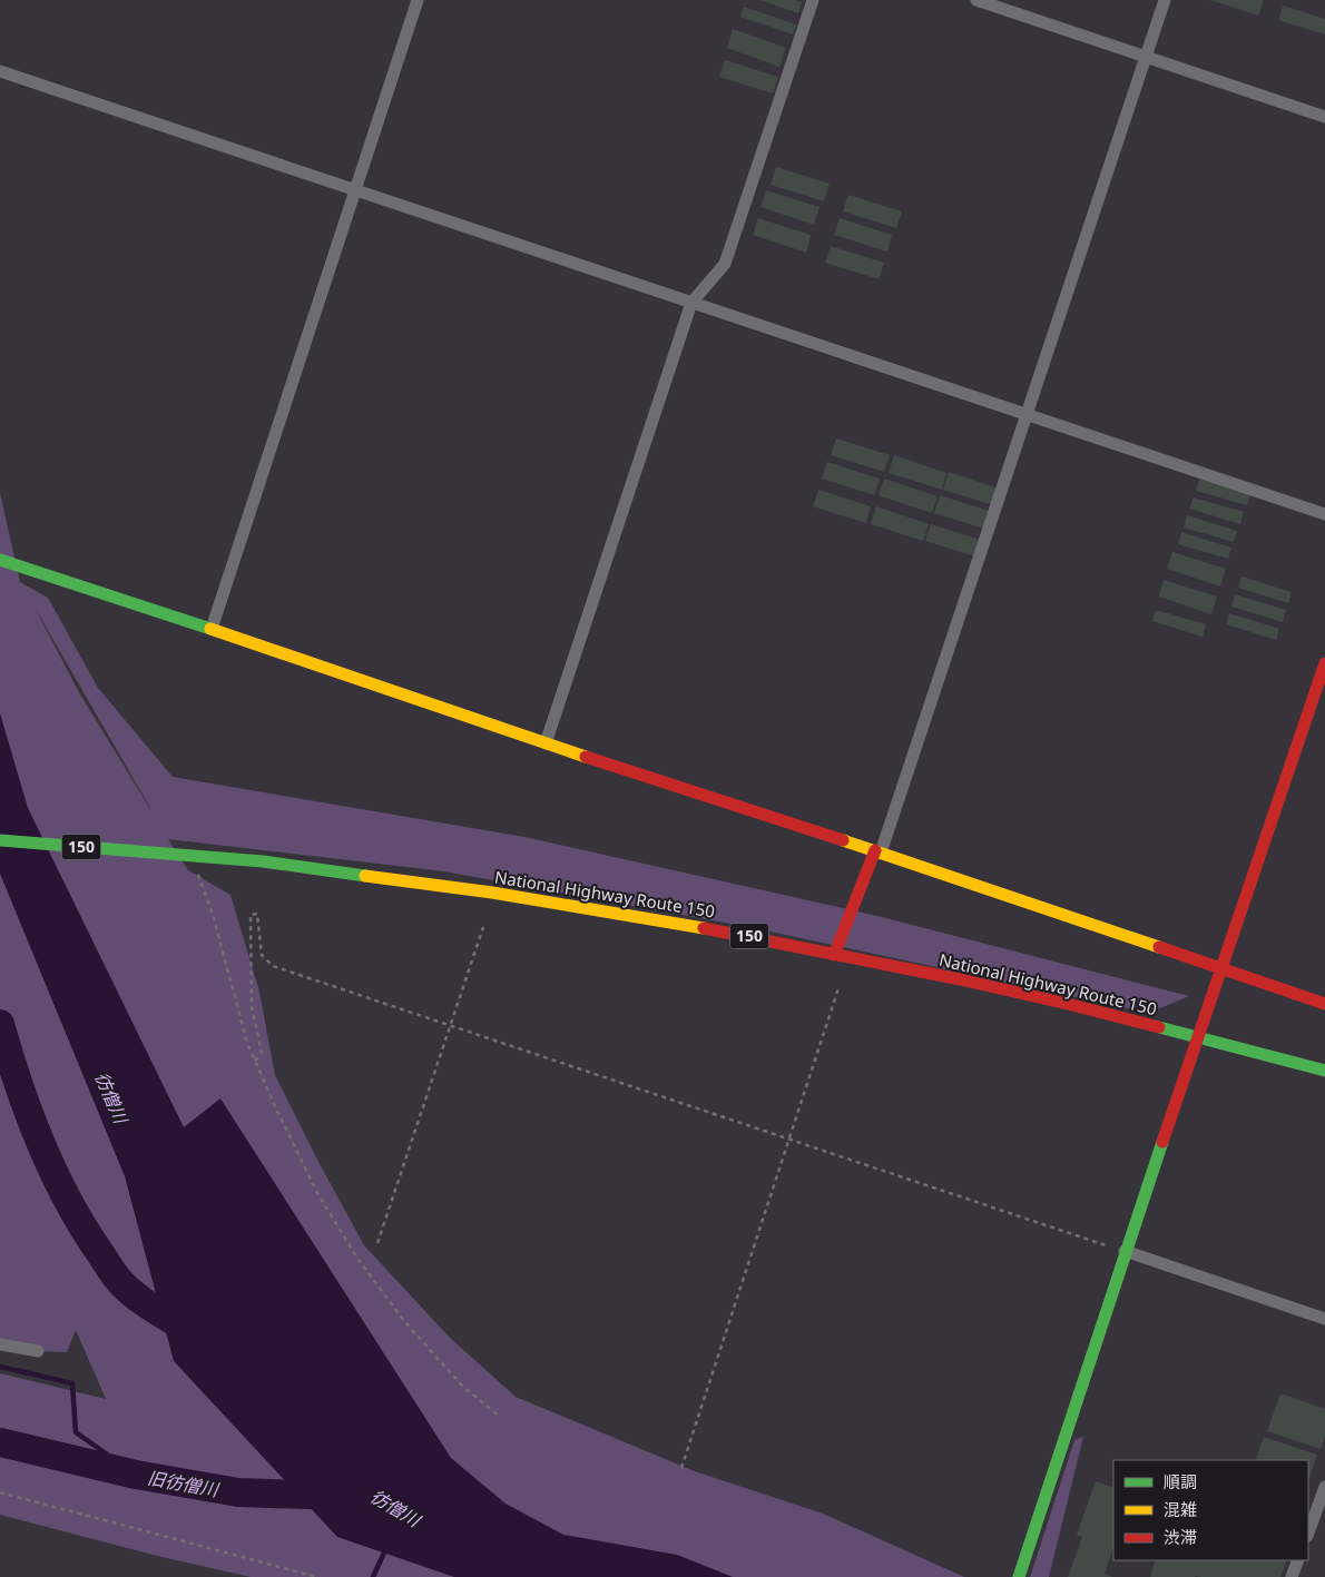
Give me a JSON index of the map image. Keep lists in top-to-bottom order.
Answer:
{
  "streets": {
    "main road": ["150", "National Highway Route 150"]
  },
  "water": ["彷僧川", "旧彷僧川"],
  "legend": ["順調", "混雑", "渋滞"]
}
